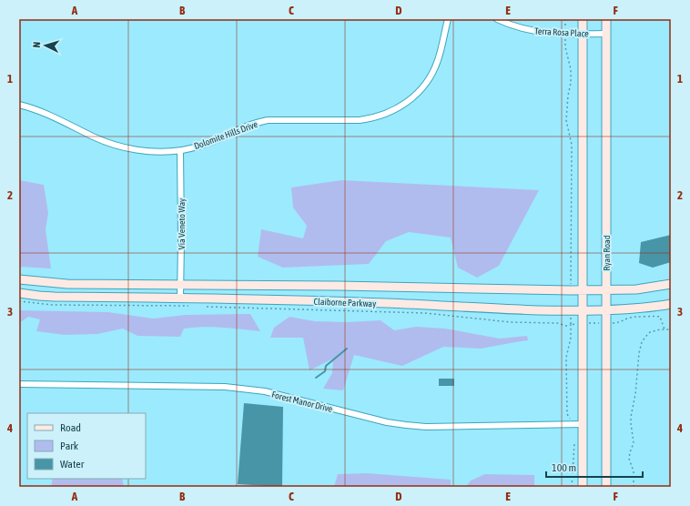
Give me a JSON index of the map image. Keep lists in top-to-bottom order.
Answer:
{
  "streets": {
    "main road": ["Ryan Road", "Claiborne Parkway"],
    "street": [
      "Terra Rosa Place",
      "Dolomite Hills Drive",
      "Via Veneto Way",
      "Forest Manor Drive"
    ]
  },
  "crossings": [
    ["Terra Rosa Place", "Ryan Road"],
    ["Dolomite Hills Drive", "Via Veneto Way"],
    ["Via Veneto Way", "Claiborne Parkway"],
    ["Ryan Road", "Claiborne Parkway"]
  ],
  "legend": ["Road", "Park", "Water"],
  "scale_bar": "100 m",
  "north": "left",
  "grid": {
    "columns": [
      "A",
      "B",
      "C",
      "D",
      "E",
      "F"
    ],
    "rows": [
      "1",
      "2",
      "3",
      "4"
    ]
  }
}
